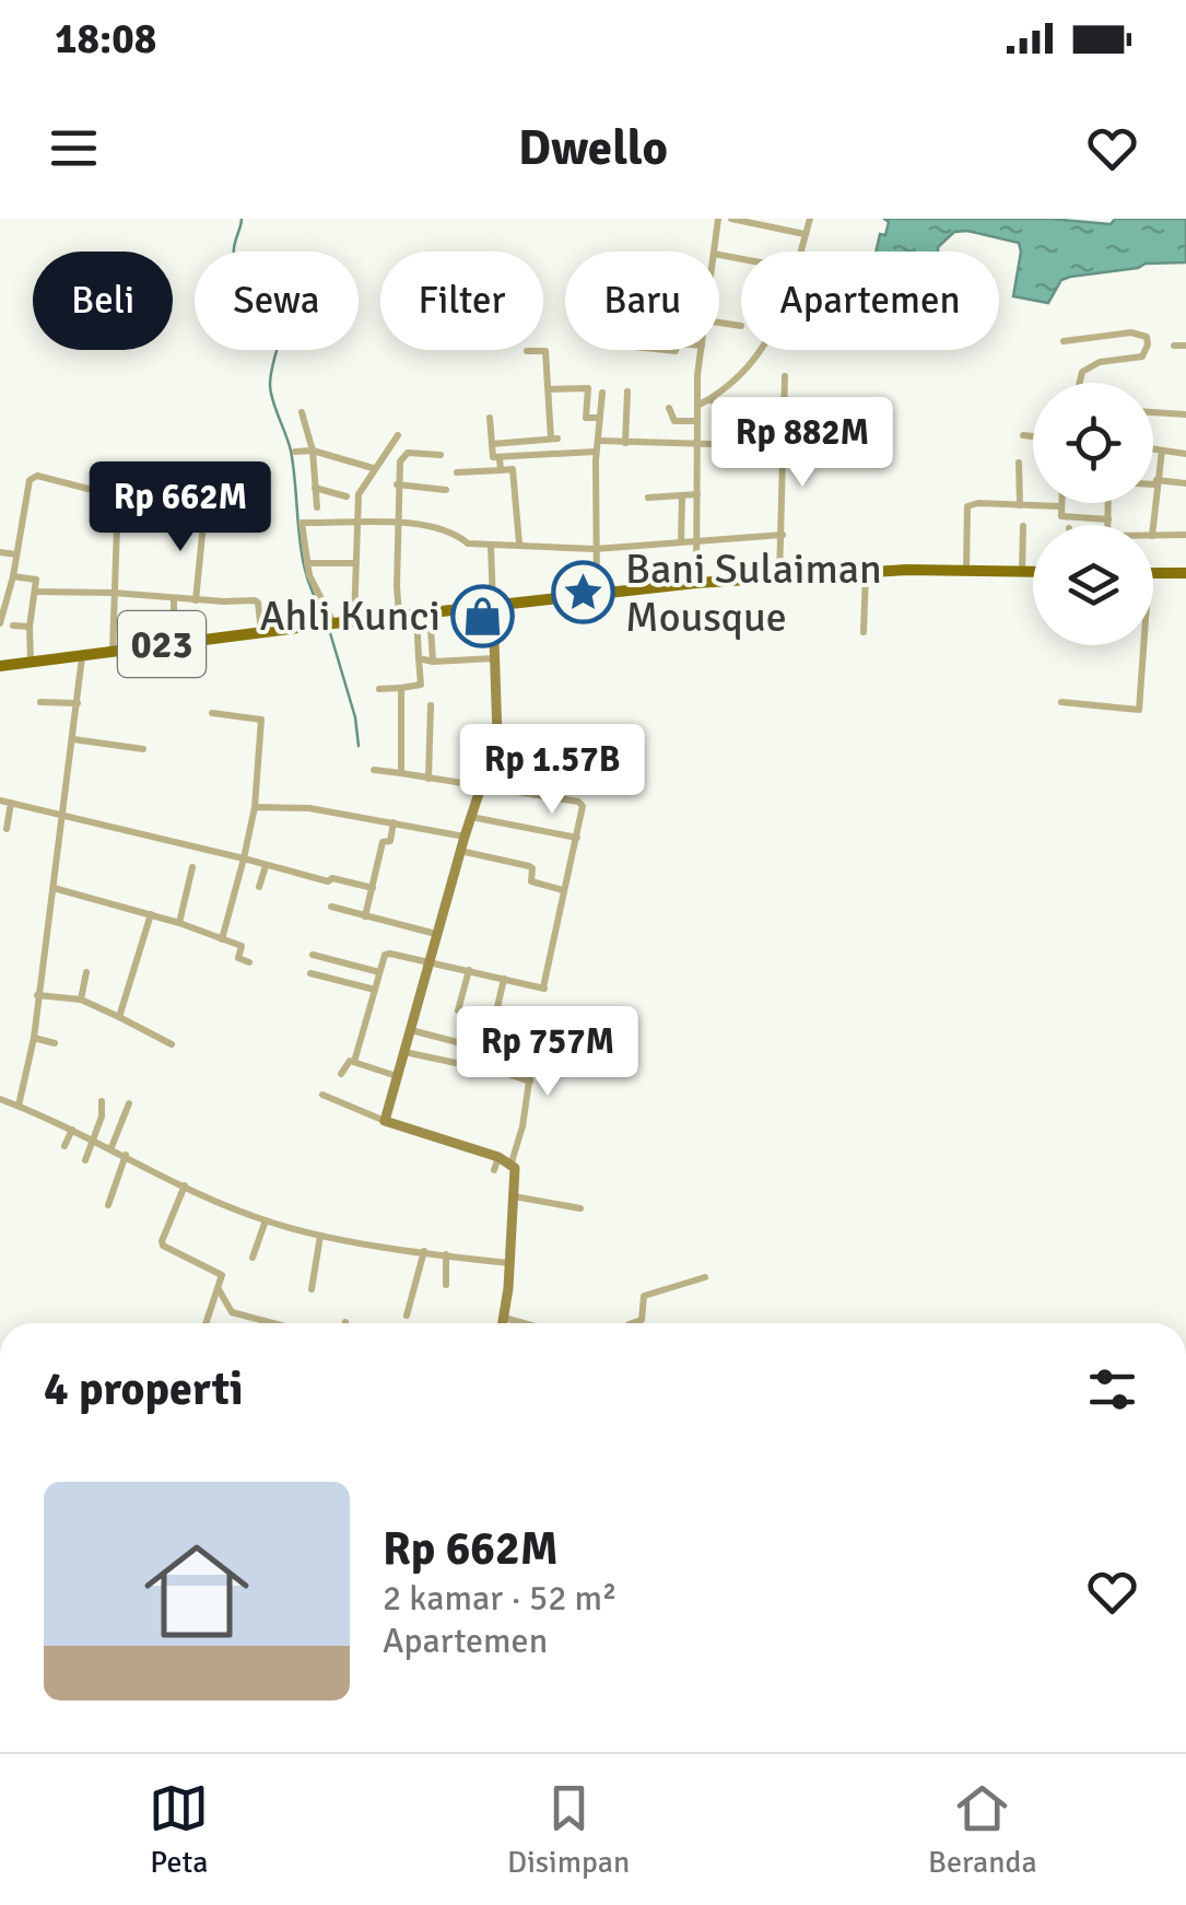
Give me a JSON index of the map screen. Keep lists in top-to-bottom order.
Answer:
{
  "streets": {
    "main road": ["023"]
  },
  "places": {
    "place": ["Bani Sulaiman Mousque"],
    "shop": ["Ahli Kunci"]
  },
  "page": {
    "status": "18:08",
    "header": "Dwello",
    "chip": [
      "Beli",
      "Sewa",
      "Filter",
      "Baru",
      "Apartemen"
    ],
    "price": [
      "Rp 882M",
      "Rp 662M",
      "Rp 1.57B",
      "Rp 757M"
    ],
    "heading": "4 properti",
    "list": [
      {
        "name": "Rp 662M",
        "note": "2 kamar · 52 m² · Apartemen"
      }
    ],
    "tabs": ["Peta", "Disimpan", "Beranda"]
  }
}
